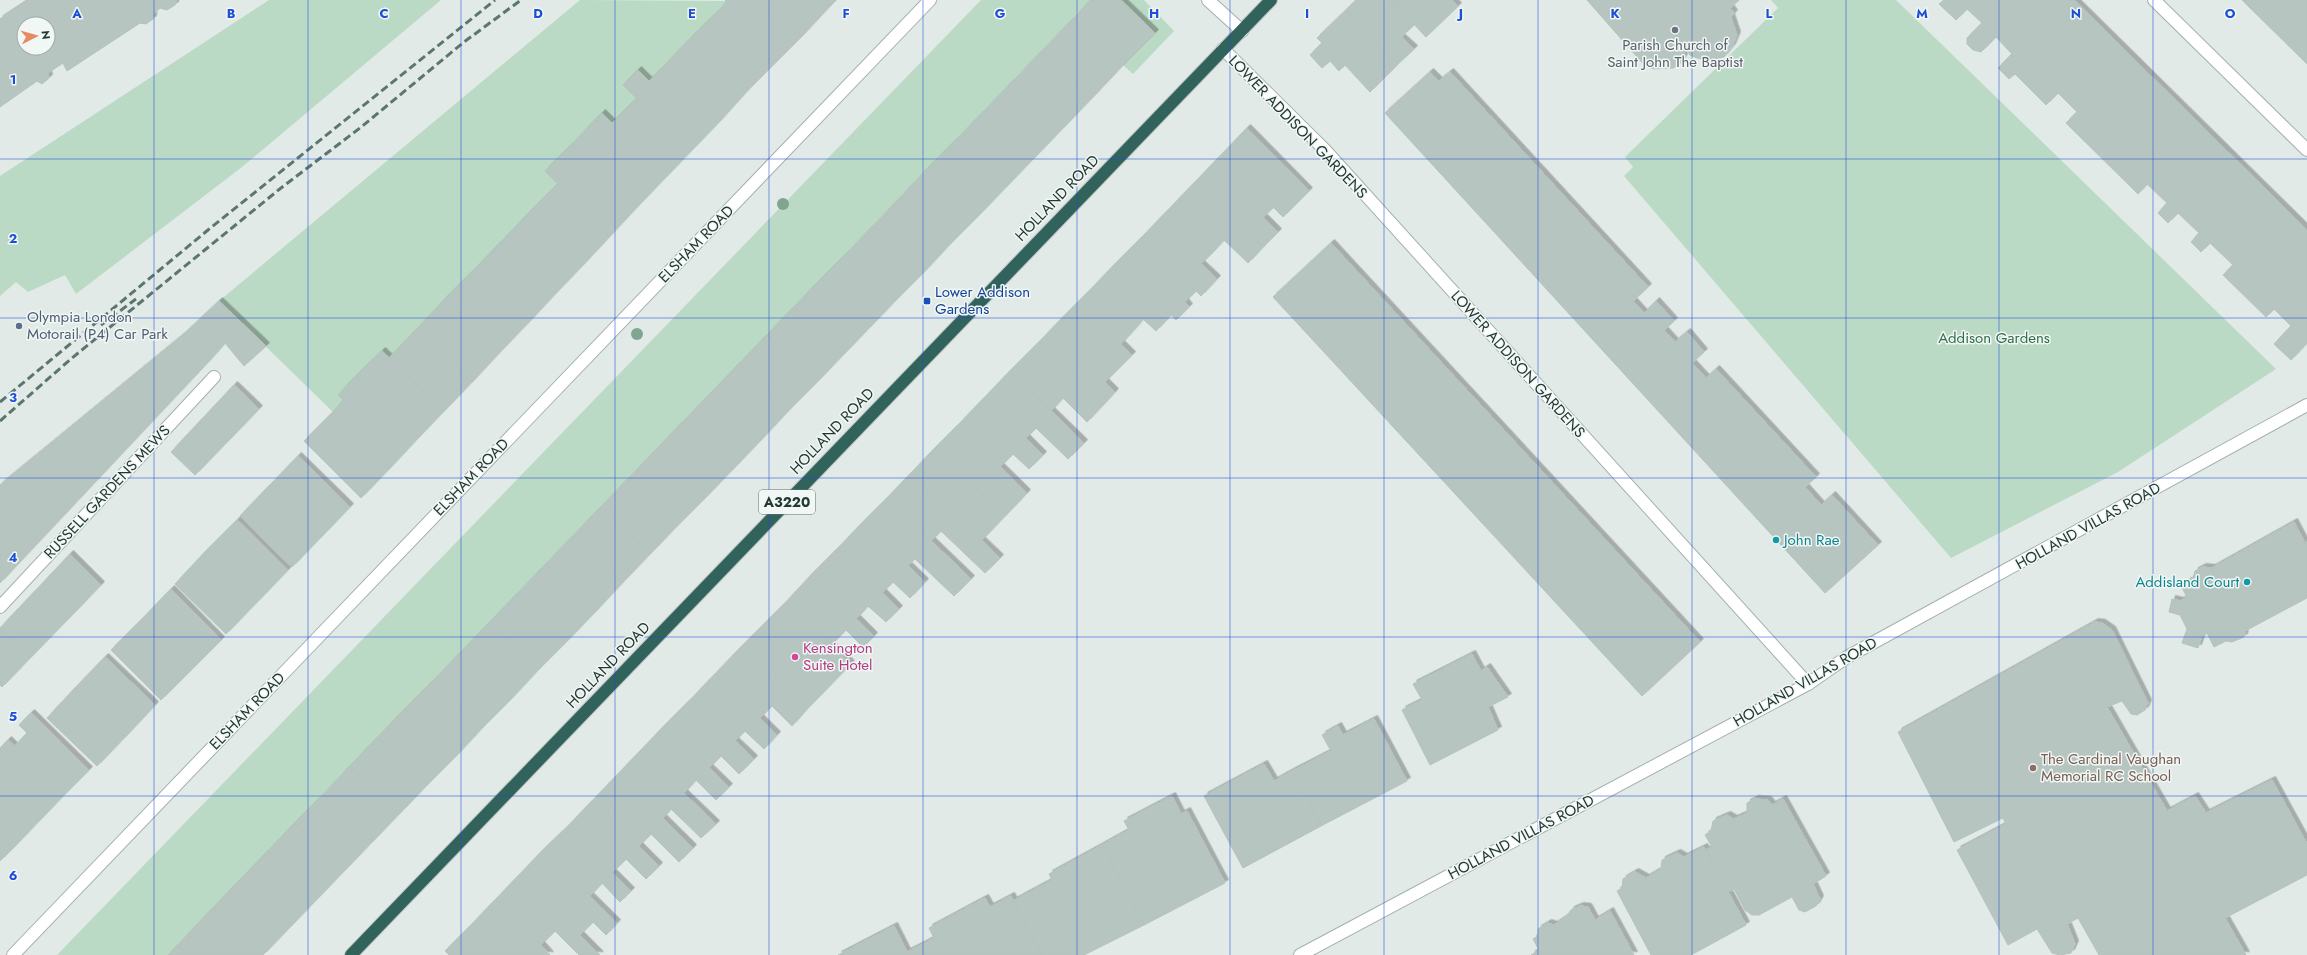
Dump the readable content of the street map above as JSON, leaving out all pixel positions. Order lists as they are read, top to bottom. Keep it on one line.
{"streets":{"highway":["HOLLAND ROAD","A3220"],"street":["LOWER ADDISON GARDENS","ELSHAM ROAD","RUSSELL GARDENS MEWS","HOLLAND VILLAS ROAD"]},"crossings":[["LOWER ADDISON GARDENS","HOLLAND ROAD"],["LOWER ADDISON GARDENS","HOLLAND VILLAS ROAD"]],"parks":["Addison Gardens"],"places":{"other":["Parish Church of Saint John The Baptist","Olympia London Motorail (P4) Car Park","John Rae","Addisland Court","Kensington Suite Hotel","The Cardinal Vaughan Memorial RC School"],"transit":["Lower Addison Gardens"]},"north":"right","grid":{"columns":["A","B","C","D","E","F","G","H","I","J","K","L","M","N","O"],"rows":["1","2","3","4","5","6"]}}
